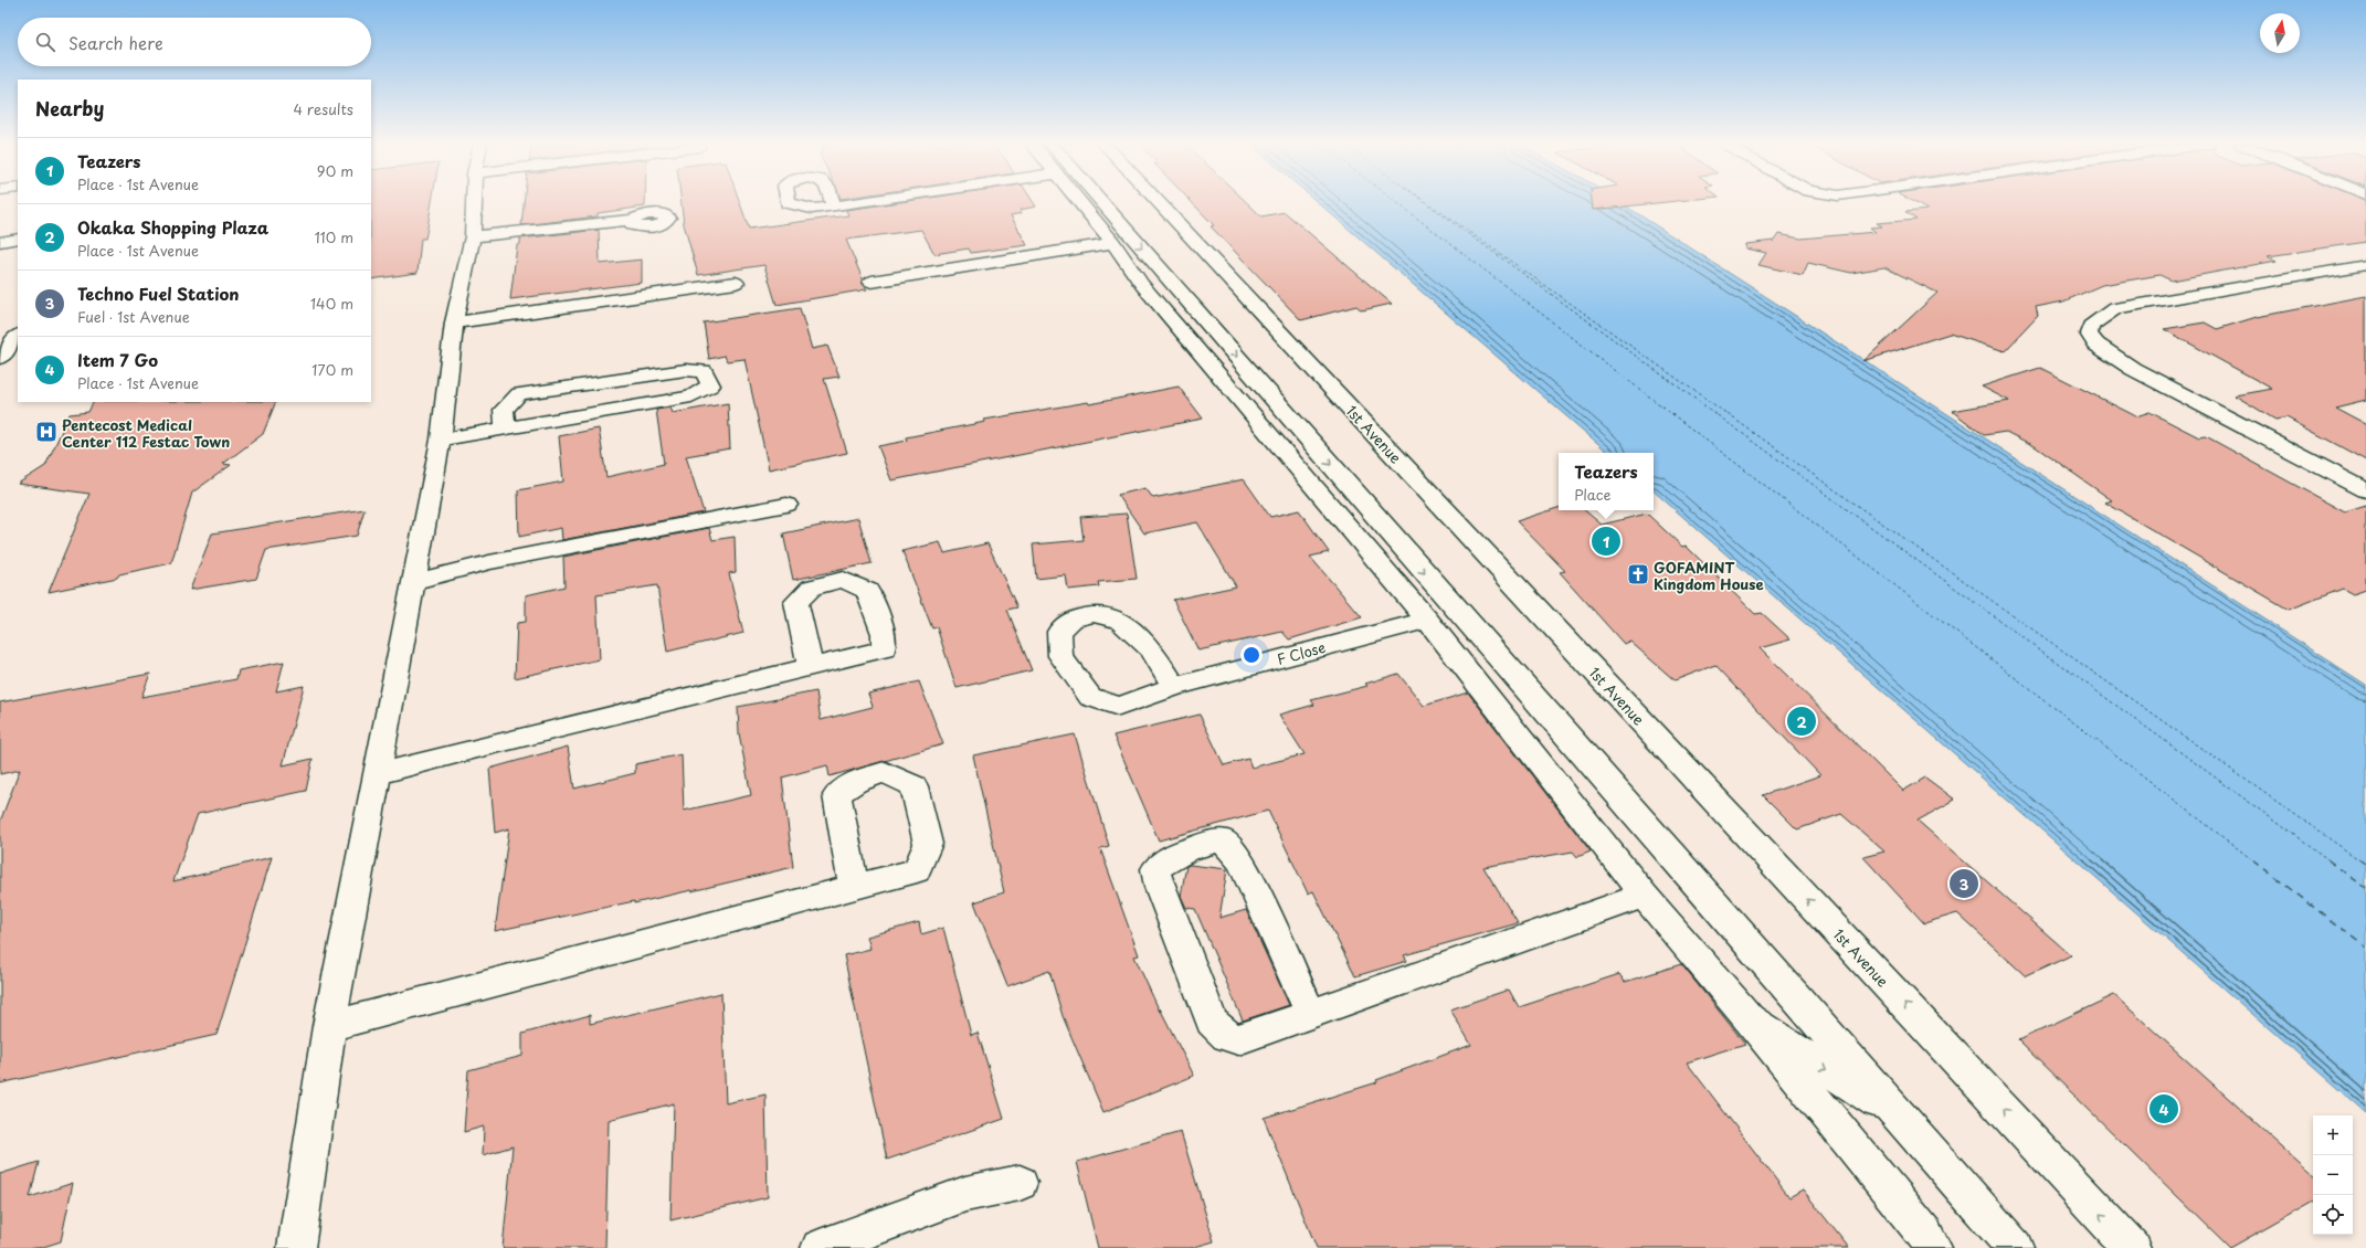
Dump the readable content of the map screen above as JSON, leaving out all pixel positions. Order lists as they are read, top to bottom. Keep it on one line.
{"streets":{"street":["1st Avenue","F Close"]},"places":{"hospital":["Pentecost Medical Center 112 Festac Town"],"church":["GOFAMINT Kingdom House"]},"north":"top","page":{"search":"Search here","heading":["Nearby","4 results"],"list":[{"mark":"1","name":"Teazers","note":"Place · 1st Avenue","value":"90 m"},{"mark":"2","name":"Okaka Shopping Plaza","note":"Place · 1st Avenue","value":"110 m"},{"mark":"3","name":"Techno Fuel Station","note":"Fuel · 1st Avenue","value":"140 m"},{"mark":"4","name":"Item 7 Go","note":"Place · 1st Avenue","value":"170 m"}],"popup":["Teazers","Place"],"pins":["1","2","3","4"],"map_buttons":["+","−"]}}
